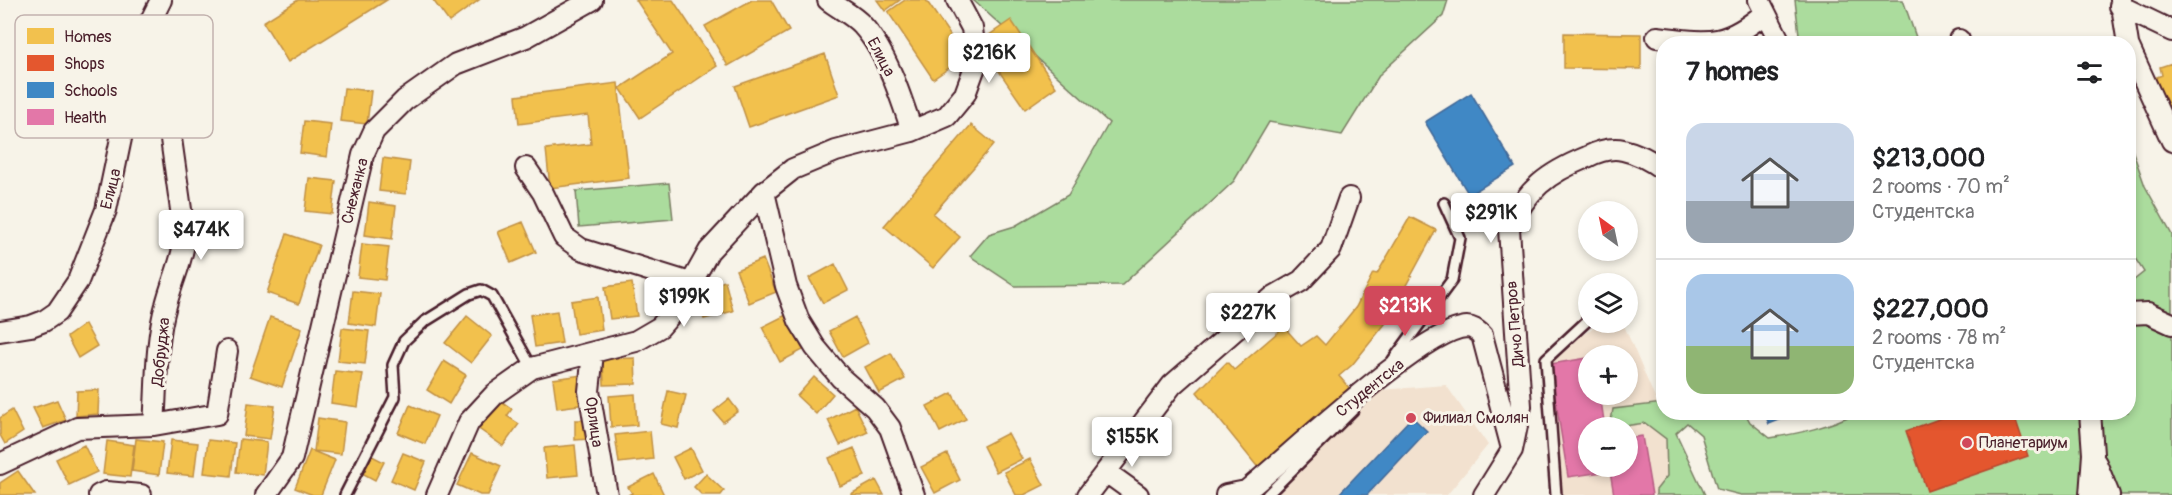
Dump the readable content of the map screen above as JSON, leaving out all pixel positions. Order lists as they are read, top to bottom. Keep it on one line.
{"streets":{"street":["Елица","Снежанка","Дичо Петров","Добруджа","Студентска","Орлица"]},"crossings":[["Дичо Петров","Студентска"]],"places":["Филиал Смолян","Планетариум"],"legend":["Homes","Shops","Schools","Health"],"north":"top left","page":{"price":["$216K","$291K","$474K","$199K","$213K","$227K","$155K"],"heading":"7 homes","list":[{"name":"$213,000","note":"2 rooms · 70 m² · Студентска"},{"name":"$227,000","note":"2 rooms · 78 m² · Студентска"}],"map_buttons":["+","−"]}}
